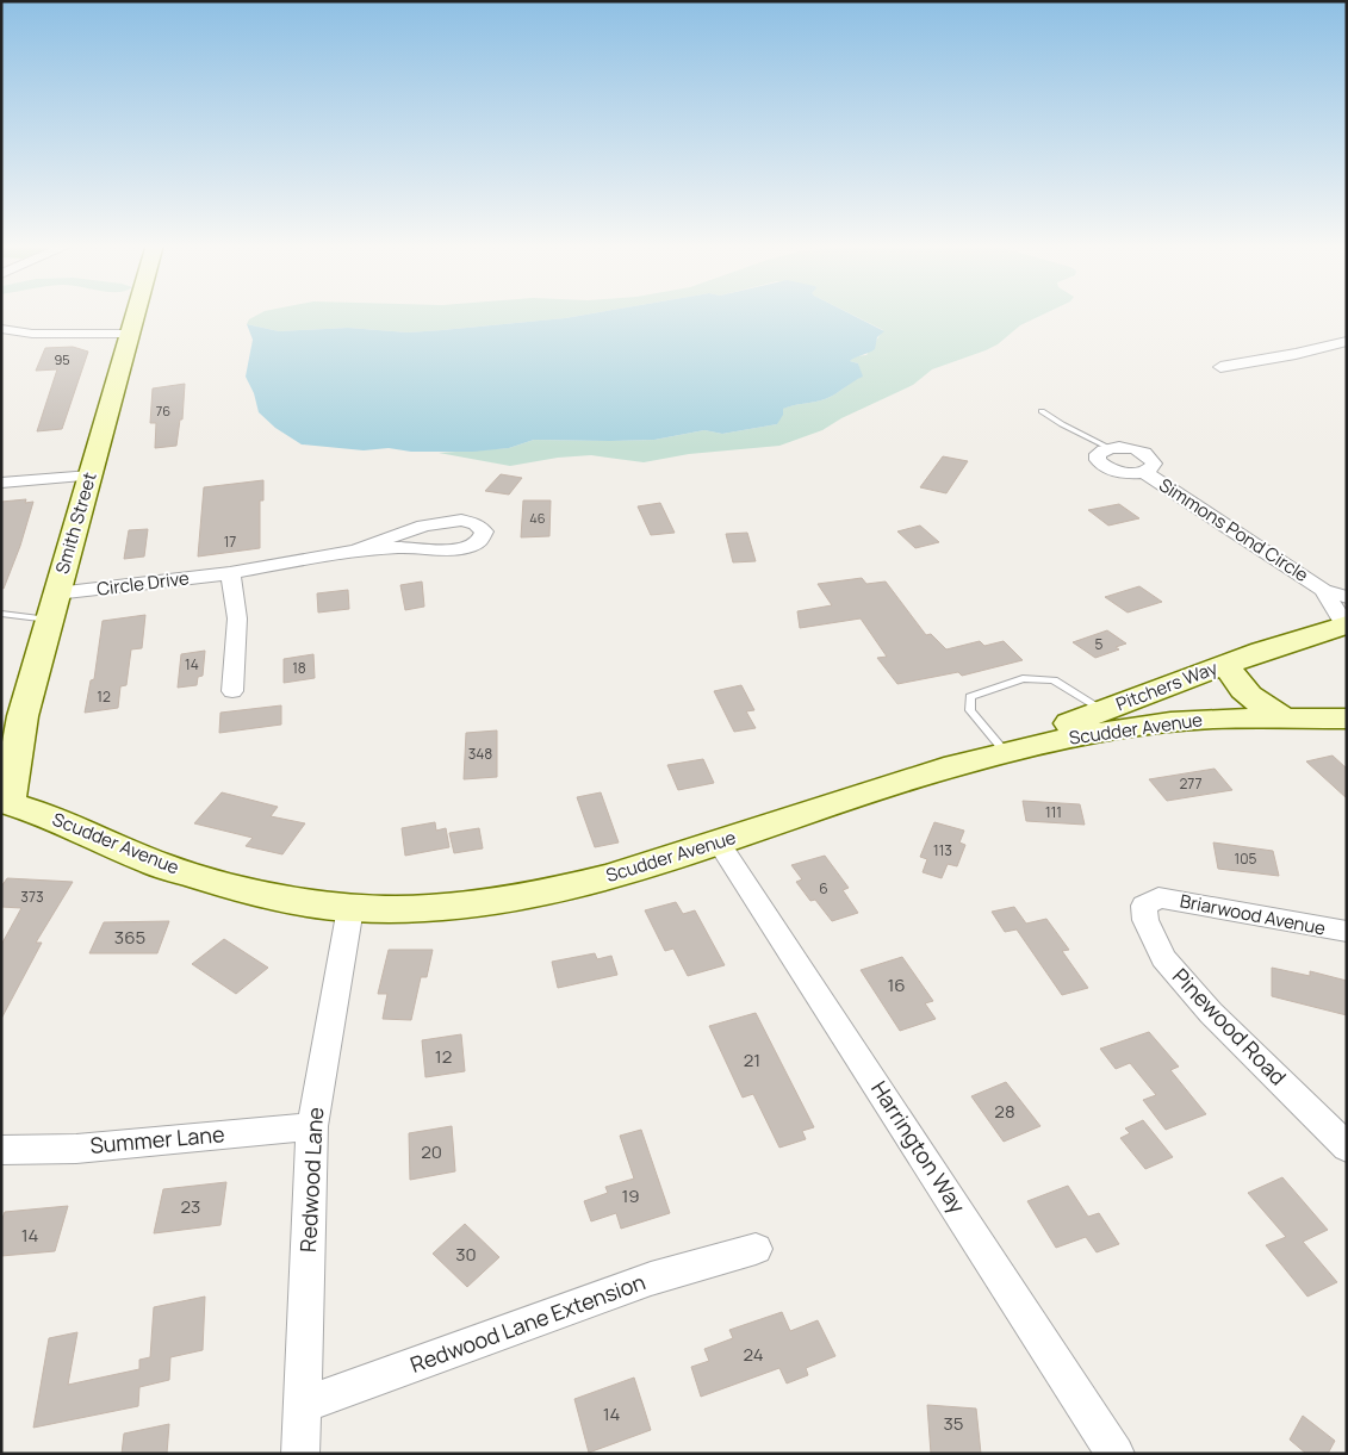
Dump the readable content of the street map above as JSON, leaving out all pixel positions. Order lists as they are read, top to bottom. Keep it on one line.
{"streets":{"main road":["Smith Street","Pitchers Way","Scudder Avenue"],"street":["Simmons Pond Circle","Circle Drive","Briarwood Avenue","Pinewood Road","Summer Lane","Harrington Way","Redwood Lane","Redwood Lane Extension"]},"crossings":[["Smith Street","Circle Drive"],["Smith Street","Scudder Avenue"],["Simmons Pond Circle","Pitchers Way"],["Pitchers Way","Scudder Avenue"],["Scudder Avenue","Harrington Way"],["Scudder Avenue","Redwood Lane"],["Briarwood Avenue","Pinewood Road"],["Summer Lane","Redwood Lane"],["Redwood Lane","Redwood Lane Extension"]],"house_numbers":["95","76","46","17","5","14","18","12","348","277","111","113","105","6","373","365","16","12","21","28","20","19","23","14","30","24","14","35"]}
